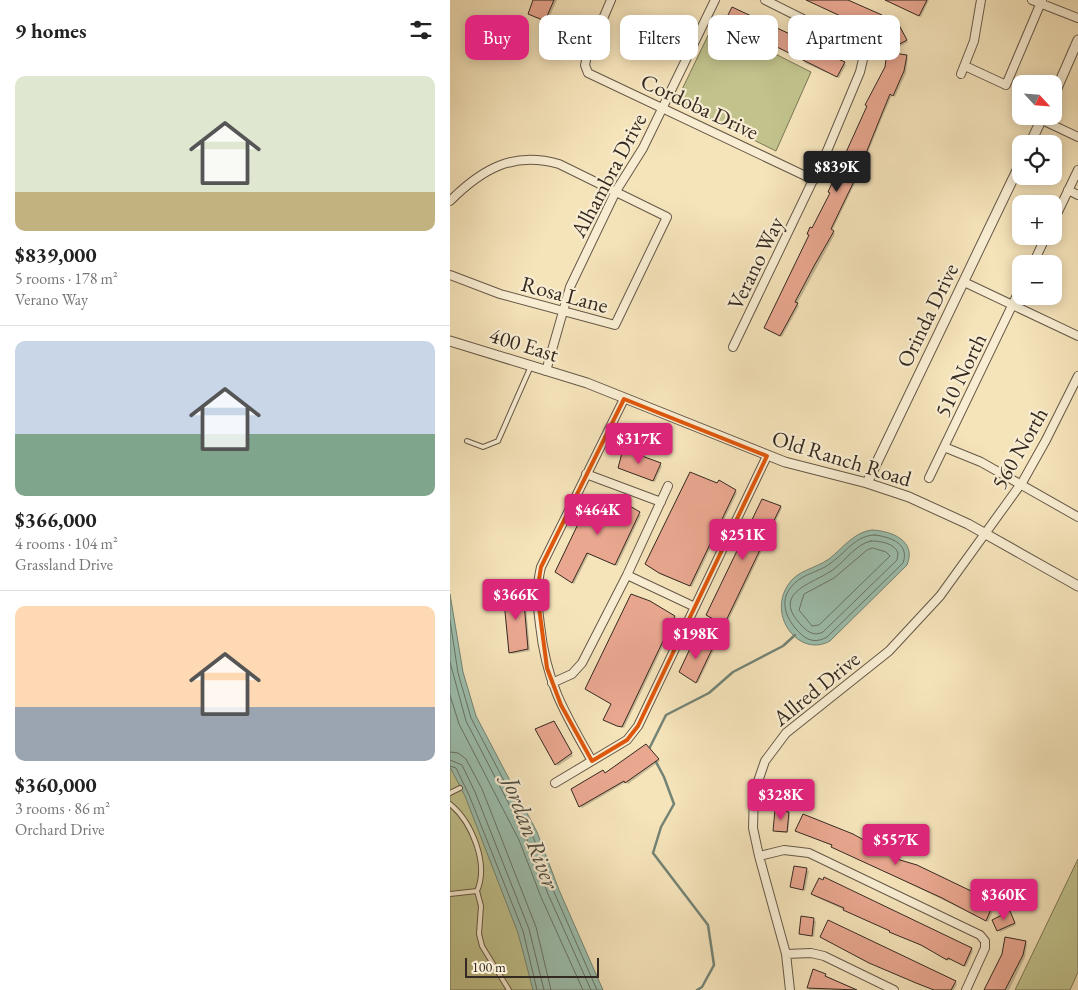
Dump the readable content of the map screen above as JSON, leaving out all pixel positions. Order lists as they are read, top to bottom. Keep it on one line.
{"streets":{"street":["Cordoba Drive","Alhambra Drive","Verano Way","Rosa Lane","Orinda Drive","400 East","510 North","560 North","Old Ranch Road","Allred Drive"]},"crossings":[["Cordoba Drive","Alhambra Drive"],["Cordoba Drive","Verano Way"],["Alhambra Drive","Rosa Lane"],["Alhambra Drive","400 East"],["Orinda Drive","Old Ranch Road"],["400 East","Old Ranch Road"],["560 North","Old Ranch Road"],["560 North","Allred Drive"],["Old Ranch Road","Allred Drive"]],"water":["Jordan River"],"scale_bar":"100 m","north":"bottom right","page":{"heading":"9 homes","chip":["Buy","Rent","Filters","New","Apartment"],"list":[{"name":"$839,000","note":"5 rooms · 178 m² · Verano Way"},{"name":"$366,000","note":"4 rooms · 104 m² · Grassland Drive"},{"name":"$360,000","note":"3 rooms · 86 m² · Orchard Drive"}],"map_buttons":["+","−"],"price":["$839K","$317K","$464K","$251K","$366K","$198K","$328K","$557K","$360K"],"scale":"100 m"}}
